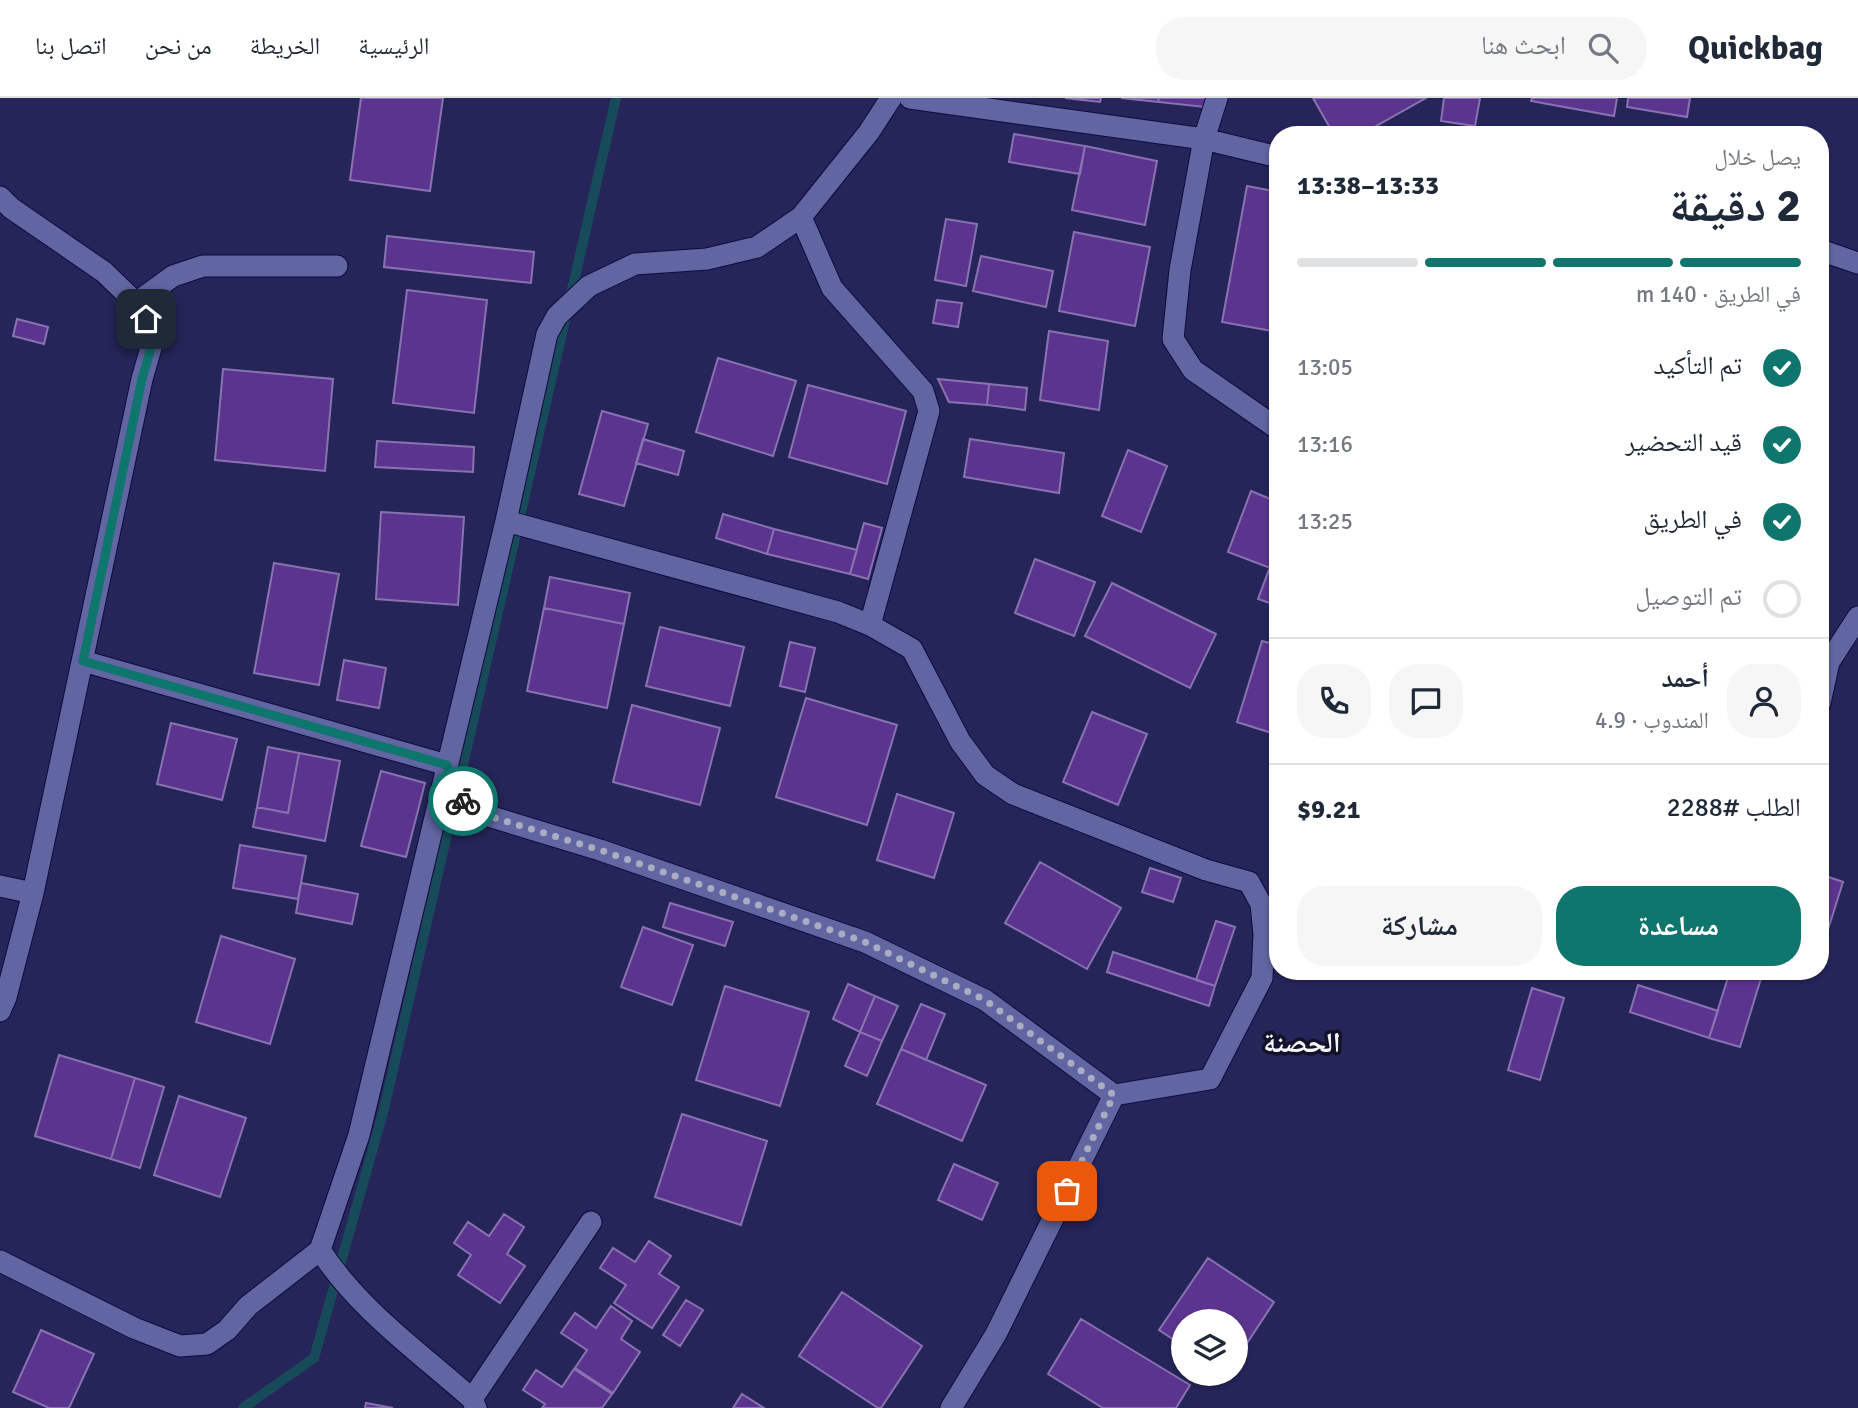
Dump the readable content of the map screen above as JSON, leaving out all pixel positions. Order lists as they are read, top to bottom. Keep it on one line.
{"districts":["الحصنة"],"page":{"header":"Quickbag","search":"ابحث هنا","nav":["الرئيسية","الخريطة","من نحن","اتصل بنا"],"heading":["2 دقيقة","يصل خلال","13:33–13:38"],"panel":["أحمد","المندوب · 4.9","الطلب #2288","$9.21"],"bar":"في الطريق · 140 m","list":[["تم التأكيد","13:05"],["قيد التحضير","13:16"],["في الطريق","13:25"],"تم التوصيل"],"buttons":["مساعدة","مشاركة"]}}
